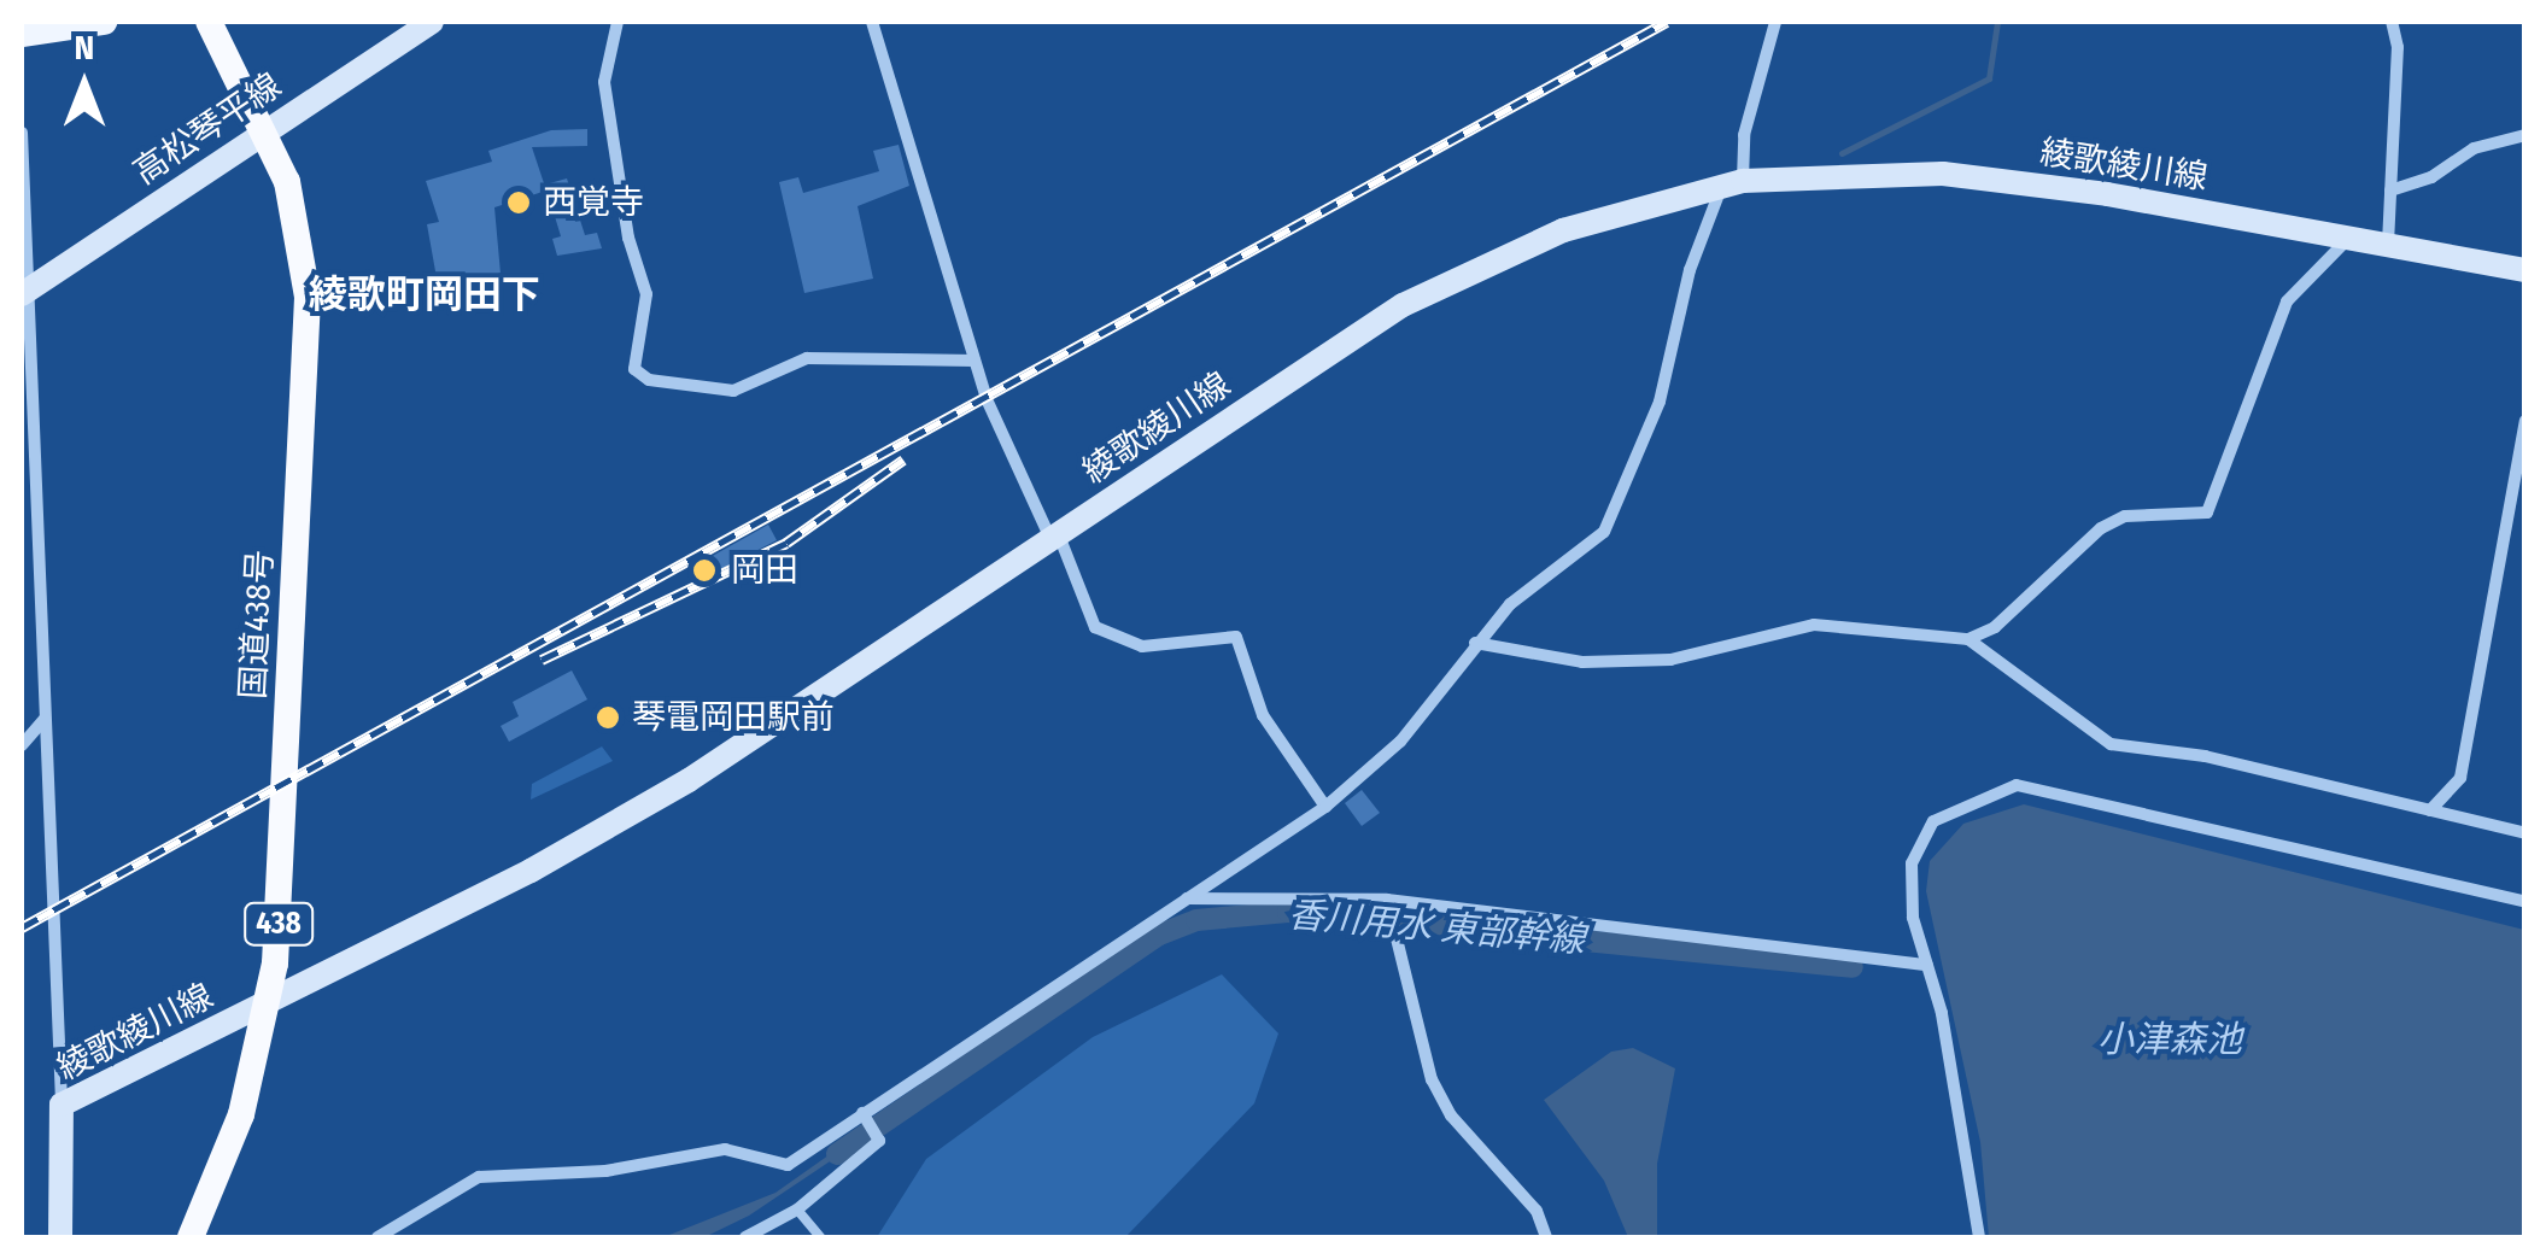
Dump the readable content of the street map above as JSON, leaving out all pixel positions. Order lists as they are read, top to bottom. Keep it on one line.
{"streets":{"highway":["国道438号","438"],"main road":["高松琴平線","綾歌綾川線"]},"crossings":[["高松琴平線","国道438号"]],"districts":["綾歌町岡田下"],"water":["香川用水 東部幹線","小津森池"],"places":["西覚寺","岡田","琴電岡田駅前"],"north":"top"}
